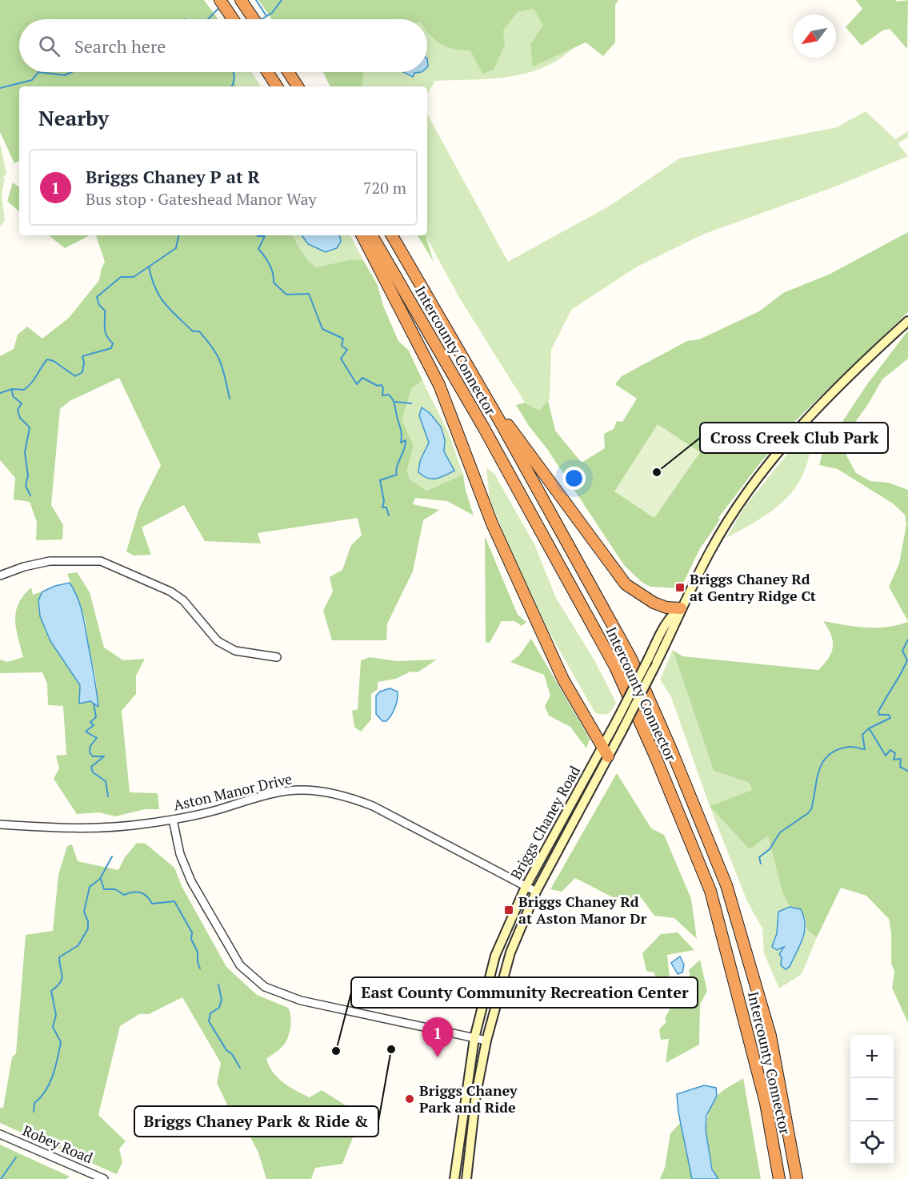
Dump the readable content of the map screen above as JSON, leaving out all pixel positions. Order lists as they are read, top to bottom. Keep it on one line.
{"streets":{"highway":["Intercounty Connector"],"main road":["Briggs Chaney Road"],"street":["Aston Manor Drive","Robey Road"]},"crossings":[["Aston Manor Drive","Briggs Chaney Road"]],"places":{"other":["Cross Creek Club Park","Briggs Chaney Park & Ride &","East County Community Recreation Center","Briggs Chaney Park and Ride"],"transit":["Briggs Chaney Rd at Gentry Ridge Ct","Briggs Chaney Rd at Aston Manor Dr"]},"north":"bottom left","page":{"search":"Search here","heading":"Nearby","list":[{"mark":"1","name":"Briggs Chaney P at R","note":"Bus stop · Gateshead Manor Way","value":"720 m"}],"pins":"1","map_buttons":["+","−"]}}
